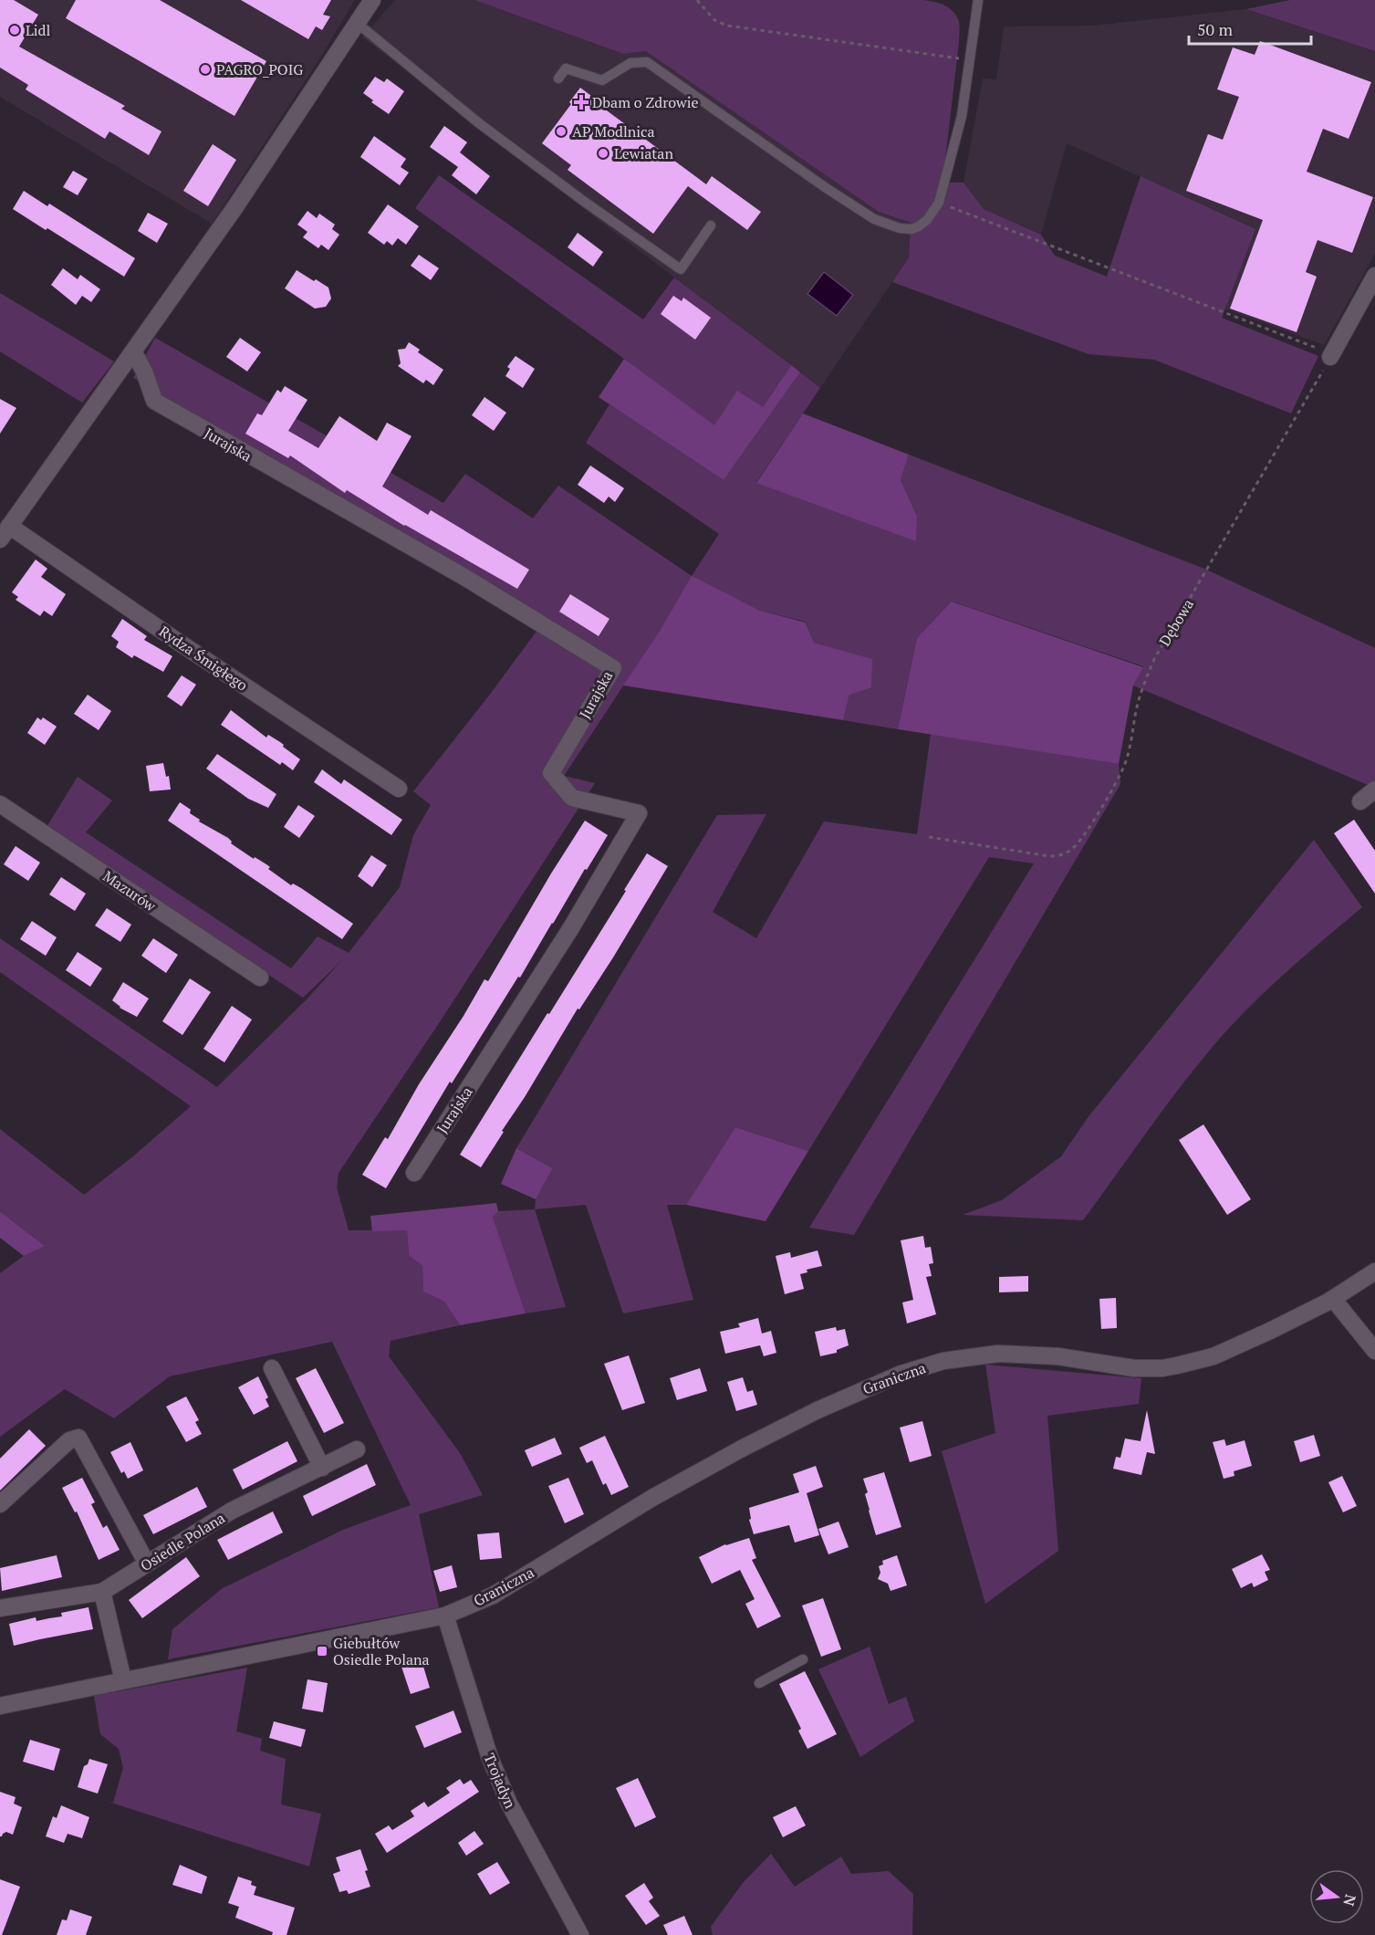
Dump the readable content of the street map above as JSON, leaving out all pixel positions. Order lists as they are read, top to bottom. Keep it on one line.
{"streets":{"street":["Jurajska","Rydza Śmigłego","Mazurów","Graniczna","Osiedle Polana","Trojadyn"],"path":["Dębowa"]},"crossings":[["Graniczna","Trojadyn"]],"places":{"other":["Lidl","PAGRO_POIG","AP Modlnica","Lewiatan"],"health":["Dbam o Zdrowie"],"transit":["Giebułtów Osiedle Polana"]},"scale_bar":"50 m","north":"right"}
